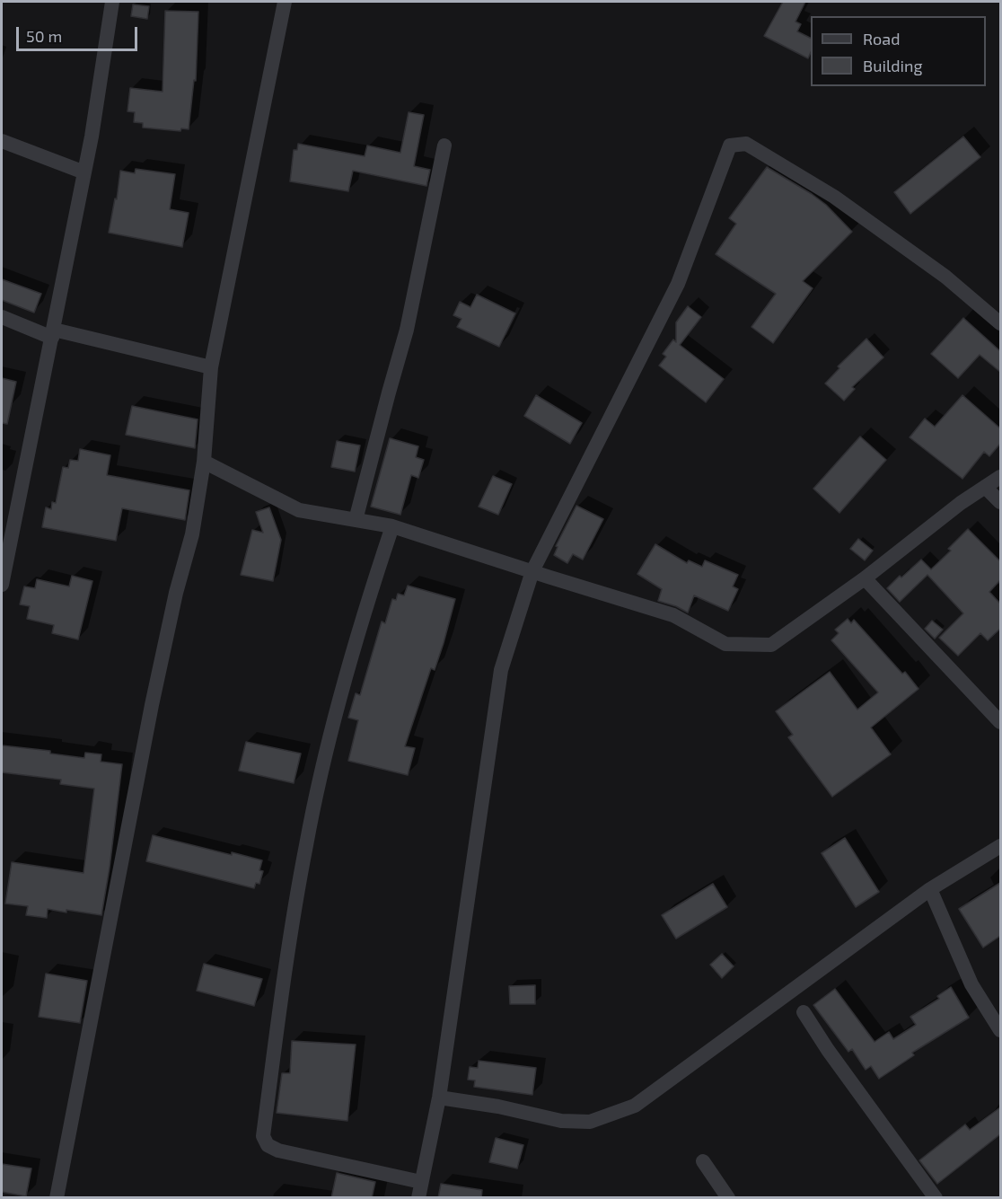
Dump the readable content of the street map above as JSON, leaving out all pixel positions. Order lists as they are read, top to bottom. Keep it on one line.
{"legend":["Road","Building"],"scale_bar":"50 m"}
